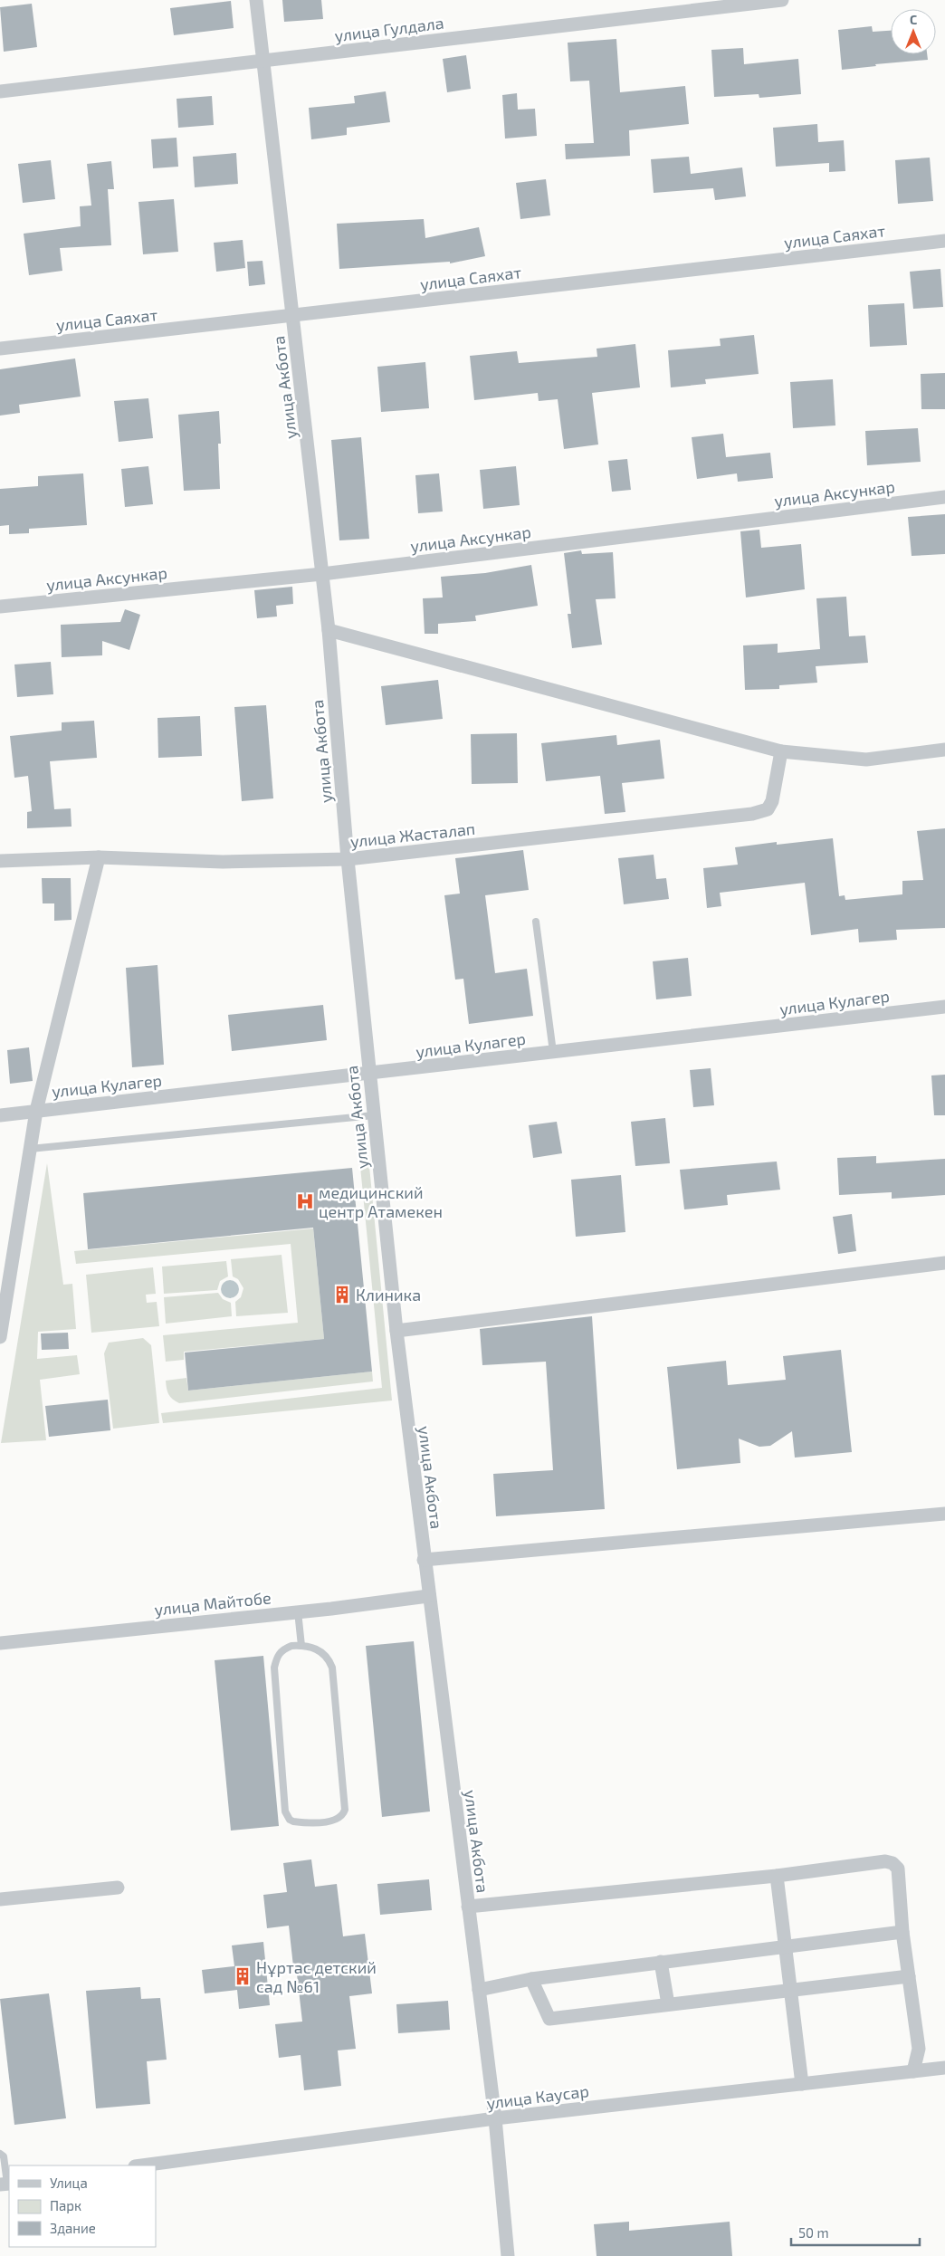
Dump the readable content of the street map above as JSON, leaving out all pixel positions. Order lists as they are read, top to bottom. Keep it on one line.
{"streets":{"street":["улица Гулдала","улица Саяхат","улица Акбота","улица Аксункар","улица Жасталап","улица Кулагер","улица Майтобе","улица Каусар"]},"crossings":[["улица Гулдала","улица Акбота"],["улица Саяхат","улица Акбота"],["улица Акбота","улица Аксункар"],["улица Акбота","улица Жасталап"],["улица Акбота","улица Кулагер"],["улица Акбота","улица Майтобе"],["улица Акбота","улица Каусар"]],"places":{"hospital":["медицинский центр Атамекен"],"building":["Клиника","Нұртас детский сад №61"]},"legend":["Улица","Парк","Здание"],"scale_bar":"50 m","north":"top"}
